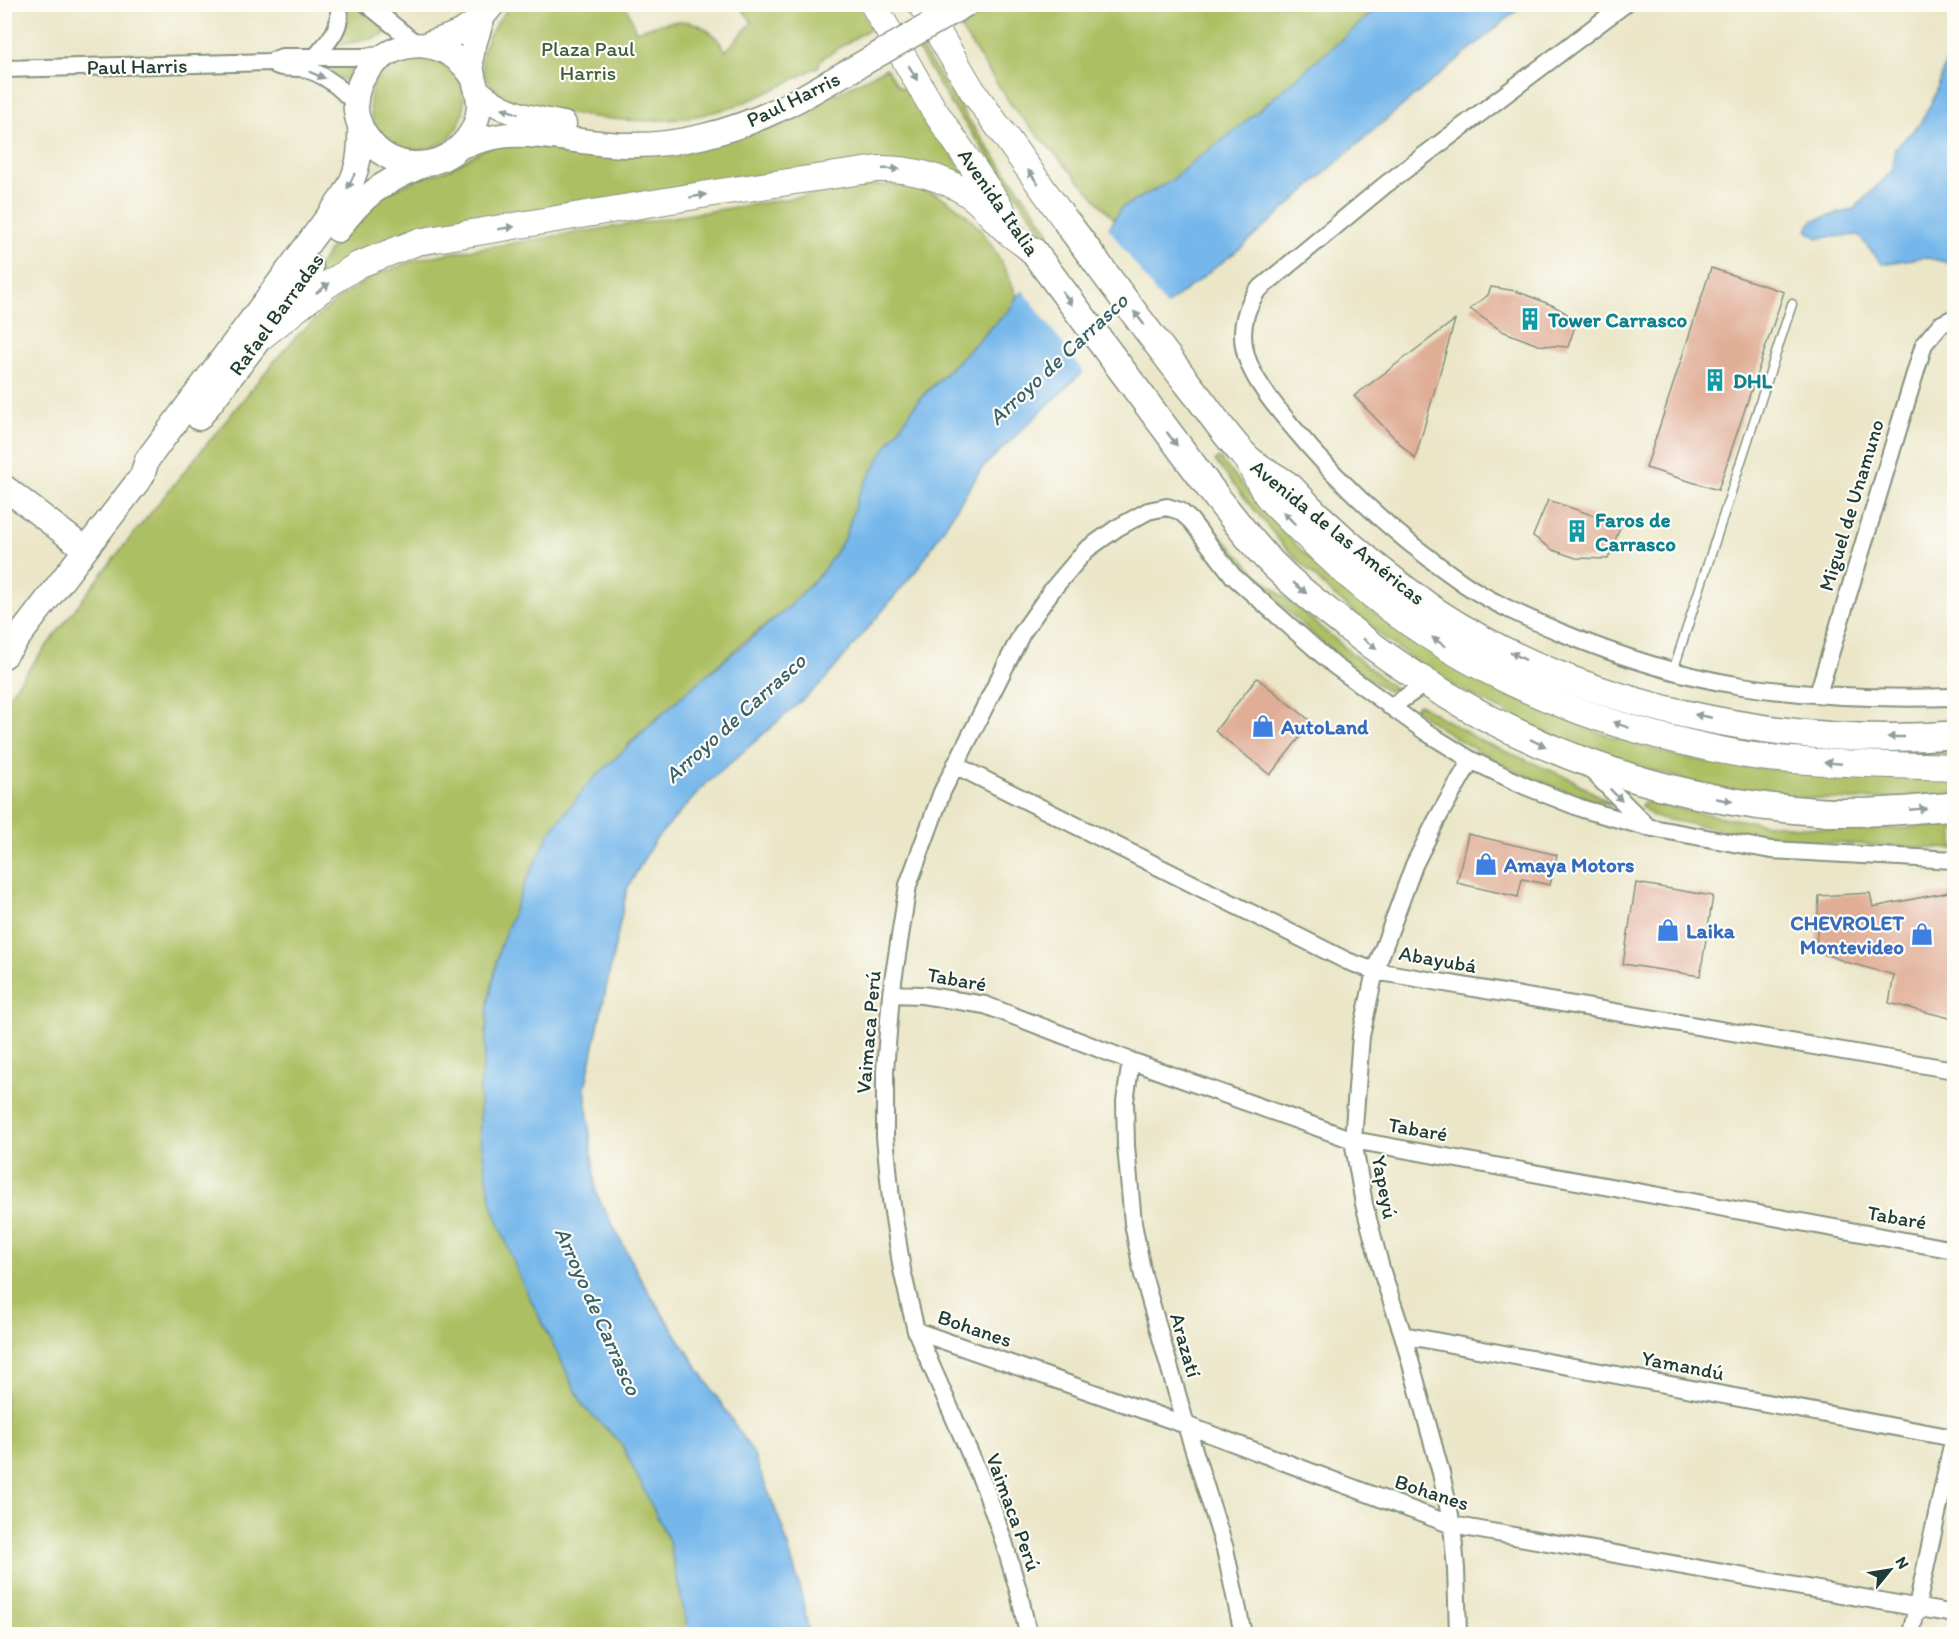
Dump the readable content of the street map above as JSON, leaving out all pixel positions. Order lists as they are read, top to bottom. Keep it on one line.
{"streets":{"highway":["Avenida Italia","Avenida de las Américas"],"main road":["Paul Harris","Rafael Barradas"],"street":["Miguel de Unamuno","Abayubá","Tabaré","Vaimaca Perú","Yapeyú","Bohanes","Arazatí","Yamandú"]},"crossings":[["Paul Harris","Rafael Barradas"],["Avenida Italia","Avenida de las Américas"],["Miguel de Unamuno","Avenida de las Américas"],["Abayubá","Vaimaca Perú"],["Abayubá","Yapeyú"],["Tabaré","Vaimaca Perú"],["Tabaré","Yapeyú"],["Tabaré","Arazatí"],["Vaimaca Perú","Bohanes"],["Yapeyú","Bohanes"],["Yapeyú","Yamandú"],["Bohanes","Arazatí"]],"water":["Arroyo de Carrasco"],"parks":["Plaza Paul Harris"],"places":{"building":["Tower Carrasco","DHL","Faros de Carrasco"],"shop":["AutoLand","Amaya Motors","Laika","CHEVROLET Montevideo"]},"north":"top right"}
